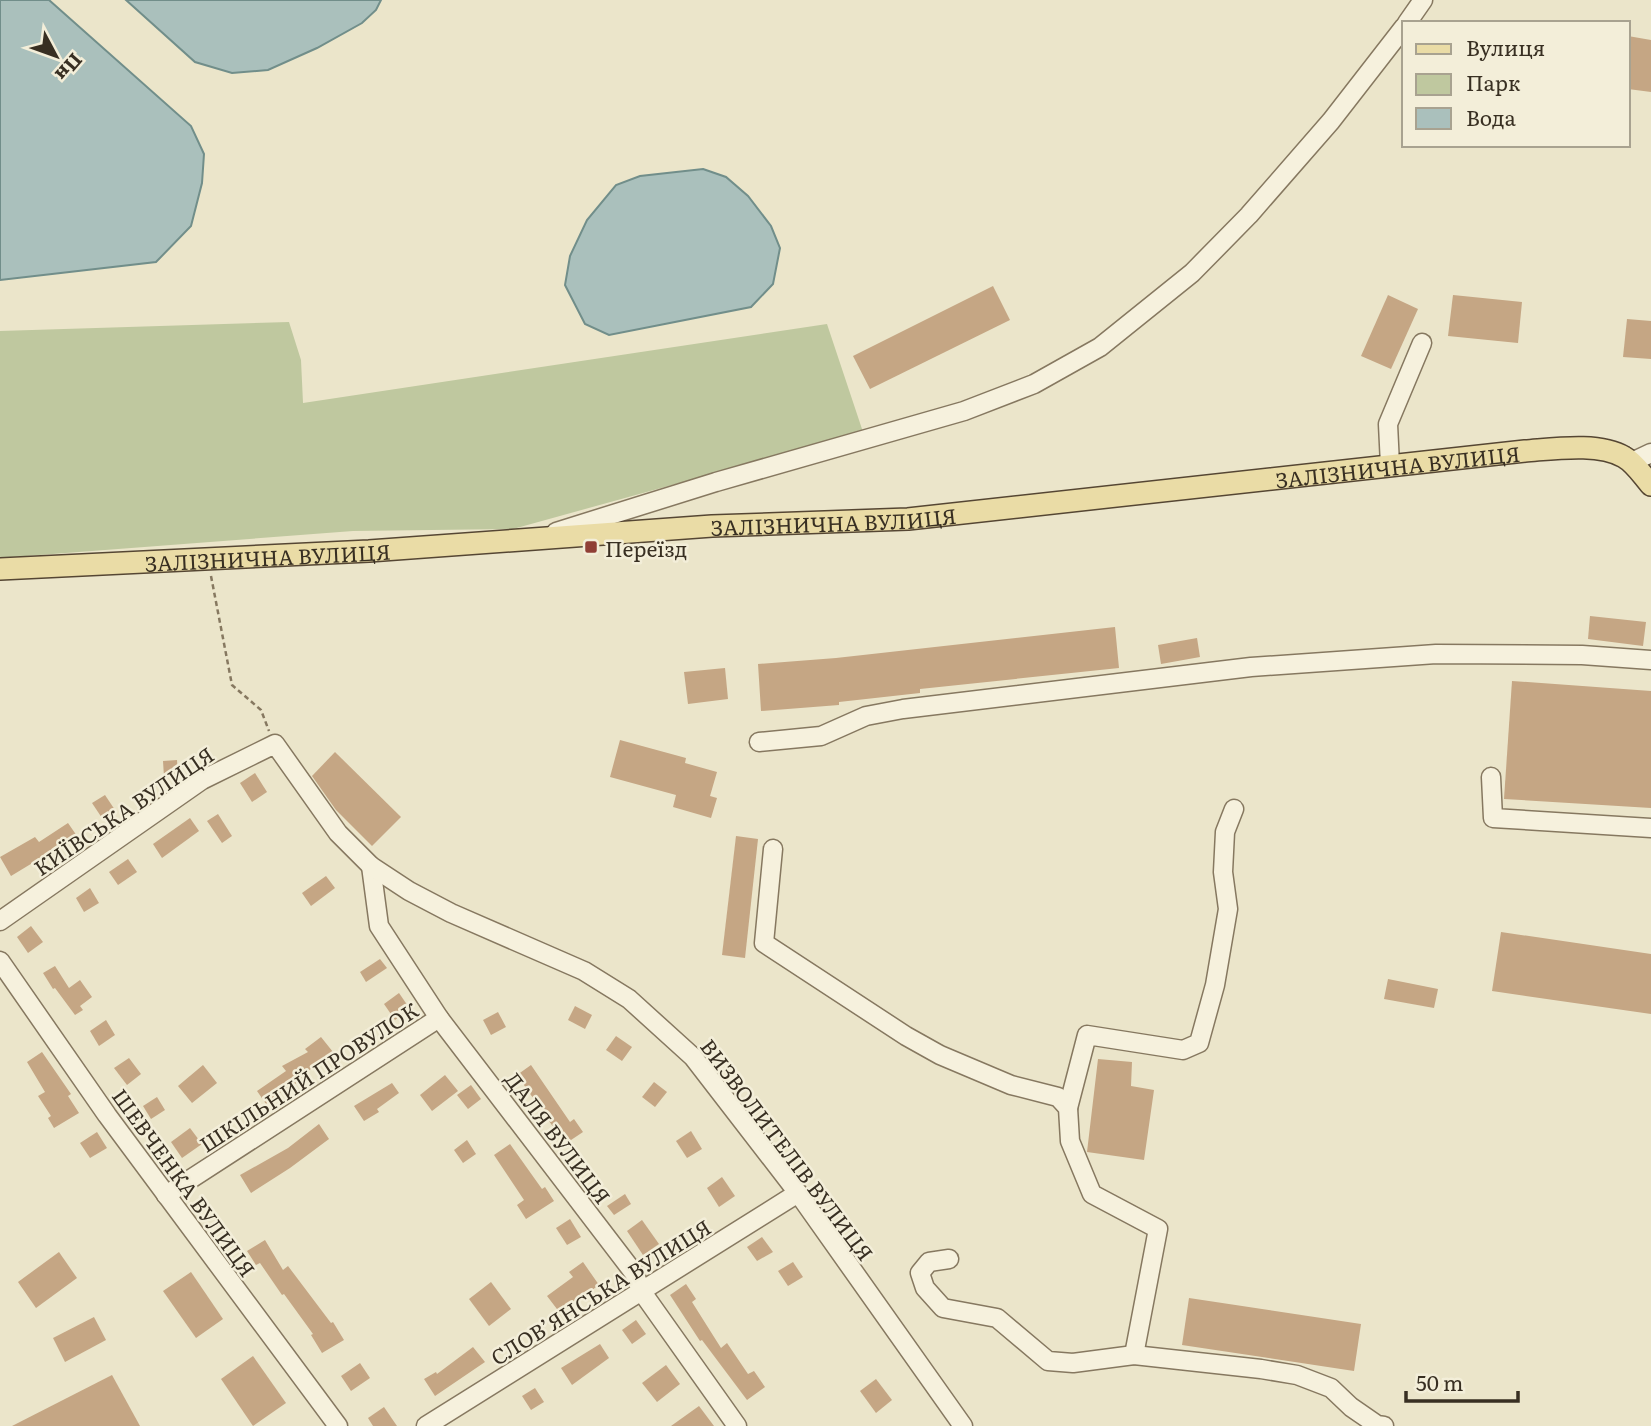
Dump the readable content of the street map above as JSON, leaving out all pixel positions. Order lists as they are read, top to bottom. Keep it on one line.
{"streets":{"main road":["ЗАЛІЗНИЧНА ВУЛИЦЯ"],"street":["КИЇВСЬКА ВУЛИЦЯ","ШКІЛЬНИЙ ПРОВУЛОК","ДАЛЯ ВУЛИЦЯ","ВИЗВОЛИТЕЛІВ ВУЛИЦЯ","ШЕВЧЕНКА ВУЛИЦЯ","СЛОВ’ЯНСЬКА ВУЛИЦЯ"]},"crossings":[["КИЇВСЬКА ВУЛИЦЯ","ВИЗВОЛИТЕЛІВ ВУЛИЦЯ"],["ШКІЛЬНИЙ ПРОВУЛОК","ДАЛЯ ВУЛИЦЯ"],["ШКІЛЬНИЙ ПРОВУЛОК","ШЕВЧЕНКА ВУЛИЦЯ"],["ДАЛЯ ВУЛИЦЯ","ВИЗВОЛИТЕЛІВ ВУЛИЦЯ"],["ДАЛЯ ВУЛИЦЯ","СЛОВ’ЯНСЬКА ВУЛИЦЯ"],["ВИЗВОЛИТЕЛІВ ВУЛИЦЯ","СЛОВ’ЯНСЬКА ВУЛИЦЯ"]],"places":{"transit":["Переїзд"]},"legend":["Вулиця","Парк","Вода"],"scale_bar":"50 m","north":"bottom right"}
